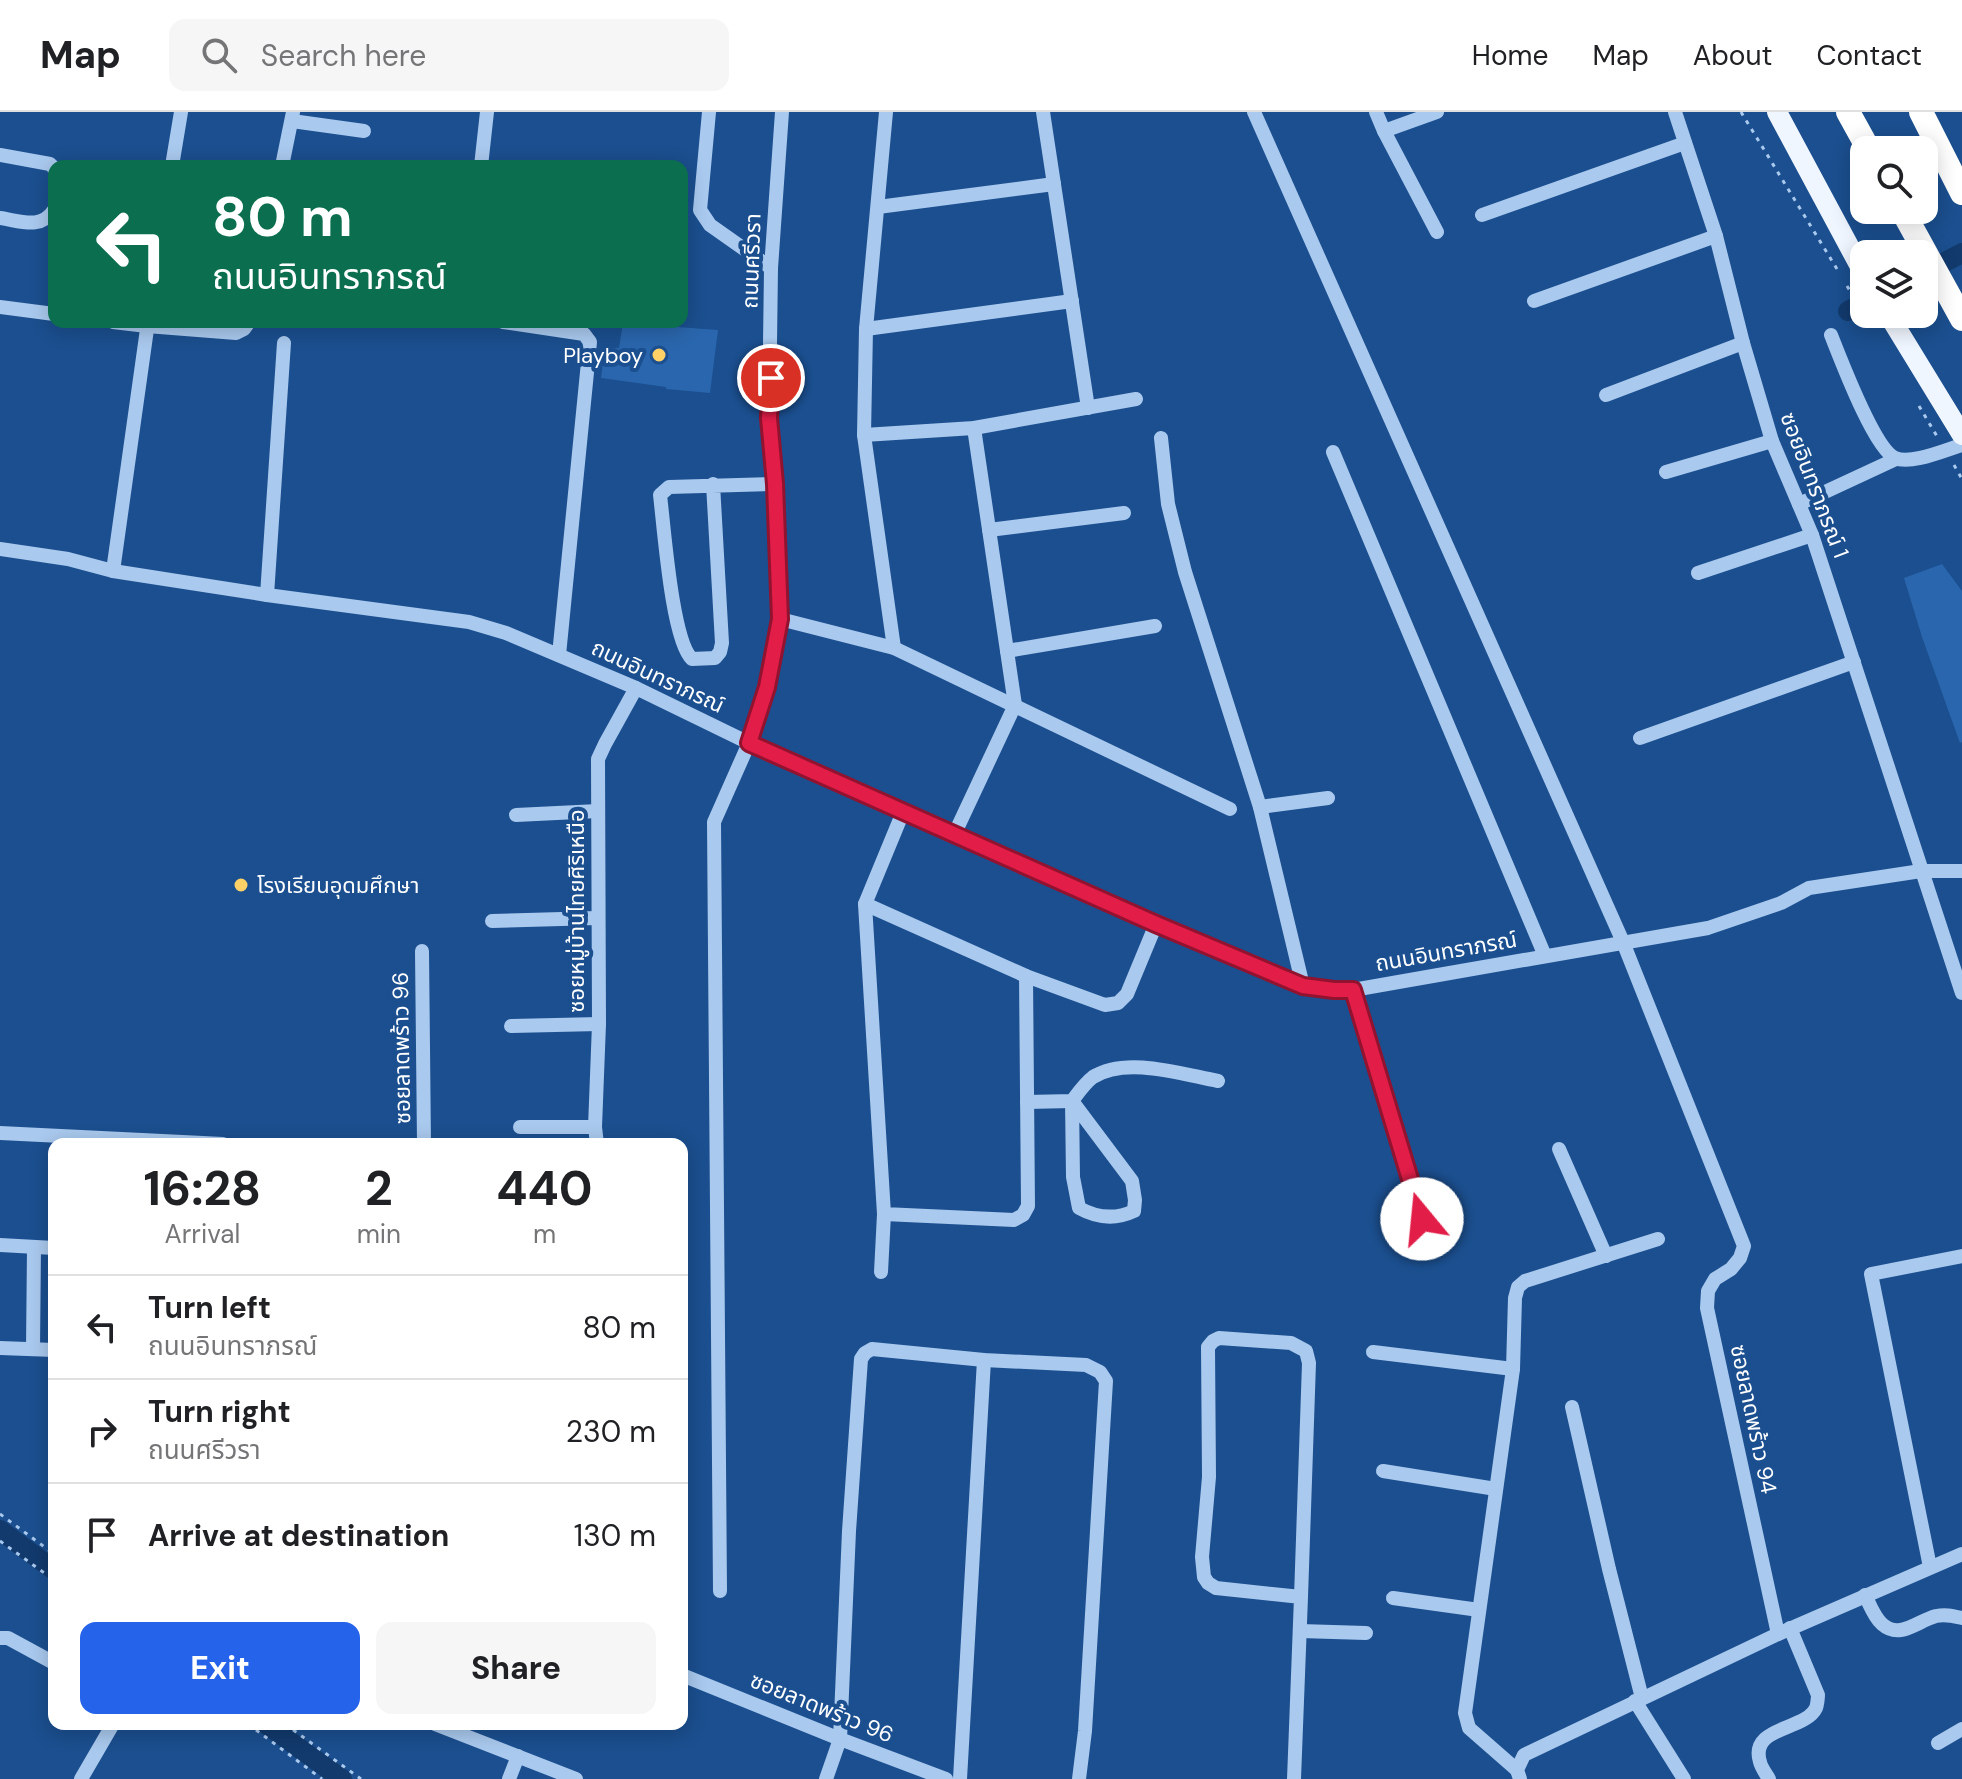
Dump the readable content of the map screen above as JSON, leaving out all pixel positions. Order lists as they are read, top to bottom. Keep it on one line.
{"streets":{"street":["ถนนศรีวรา","ซอยอินทราภรณ์ 1","ถนนอินทราภรณ์","ซอยหมู่บ้านไทยศิริเหนือ","ซอยลาดพร้าว 96","ซอยลาดพร้าว 94"]},"crossings":[["ถนนศรีวรา","ถนนอินทราภรณ์"],["ซอยอินทราภรณ์ 1","ถนนอินทราภรณ์"],["ถนนอินทราภรณ์","ซอยหมู่บ้านไทยศิริเหนือ"],["ถนนอินทราภรณ์","ซอยลาดพร้าว 94"]],"places":["Playboy","โรงเรียนอุดมศึกษา"],"page":{"header":"Map","search":"Search here","nav":["Home","Map","About","Contact"],"turn":["80 m","ถนนอินทราภรณ์"],"eta":["16:28","Arrival","2","min","440","m"],"list":[{"name":"Turn left","note":"ถนนอินทราภรณ์","value":"80 m"},{"name":"Turn right","note":"ถนนศรีวรา","value":"230 m"},{"name":"Arrive at destination","value":"130 m"}],"buttons":["Exit","Share"]}}
